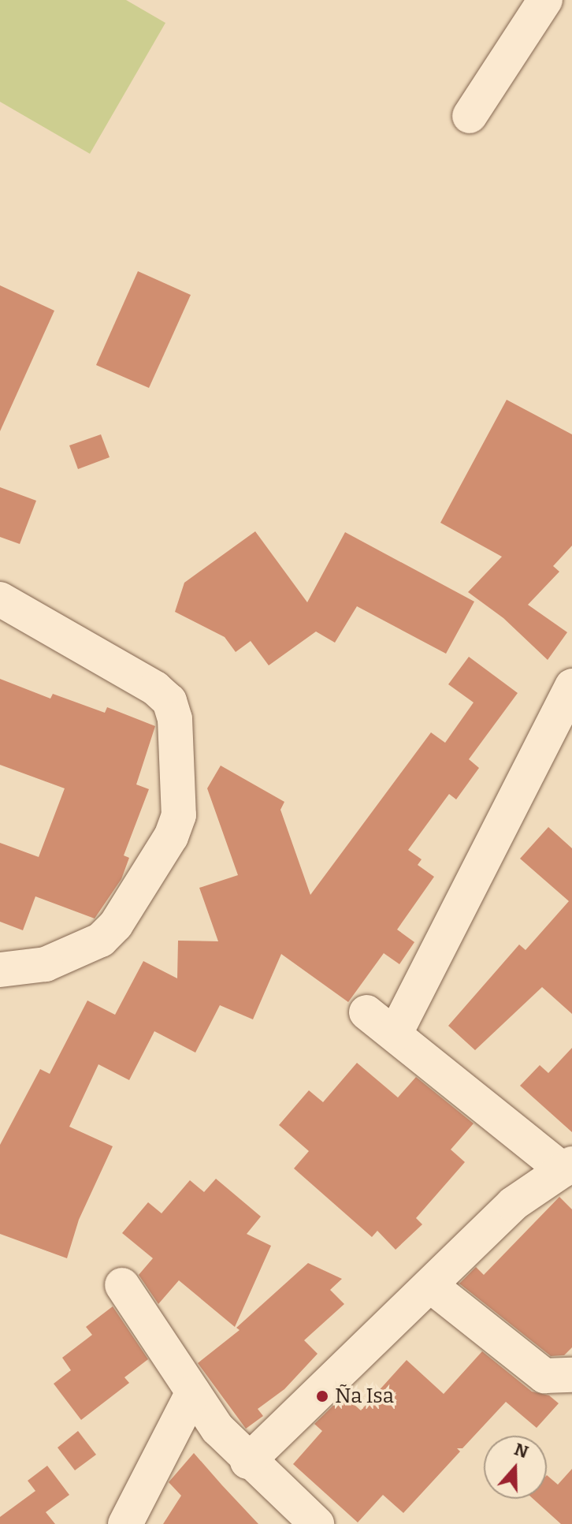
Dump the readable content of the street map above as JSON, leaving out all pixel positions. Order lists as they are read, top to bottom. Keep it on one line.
{"places":["Ña Isa"],"north":"top"}
